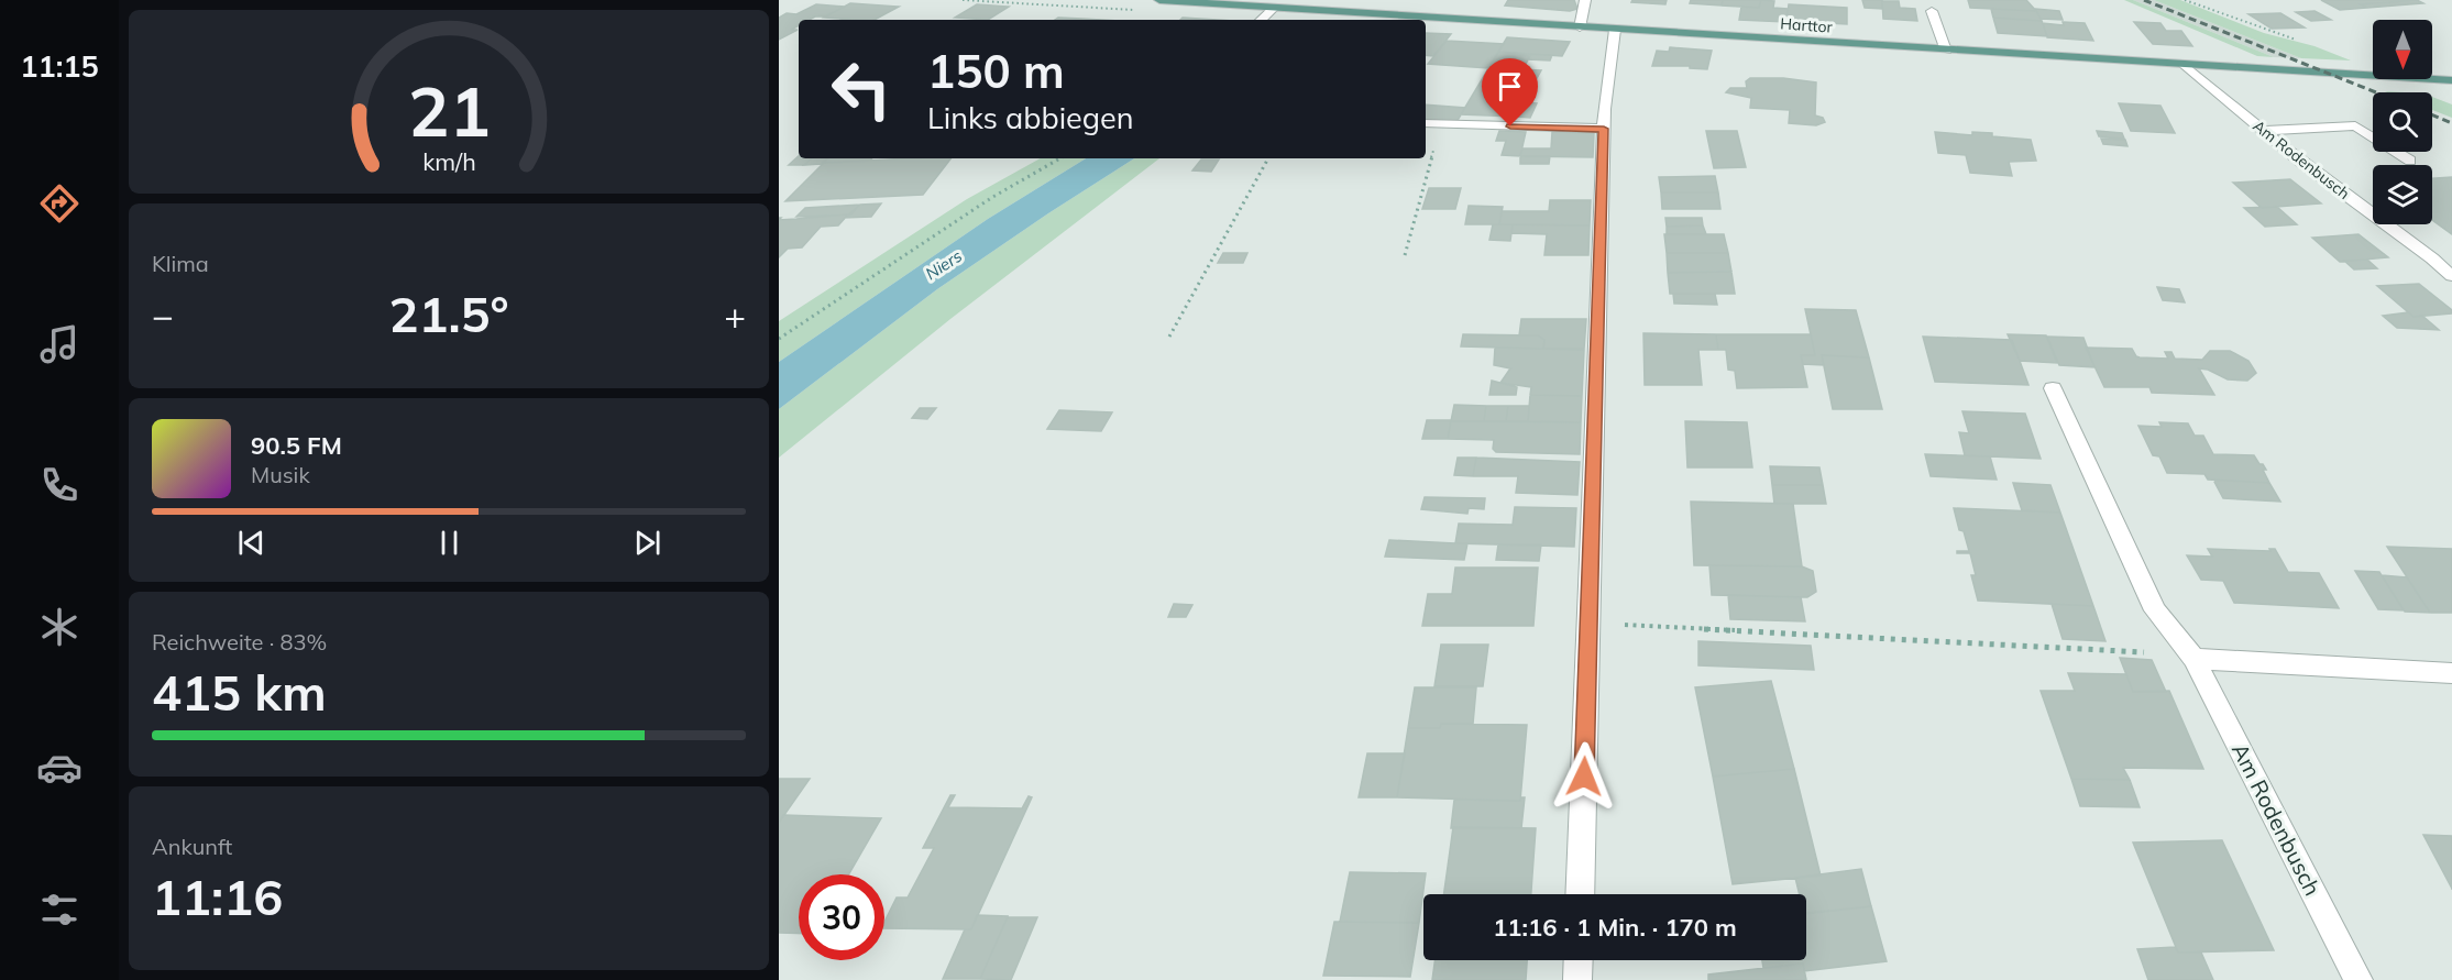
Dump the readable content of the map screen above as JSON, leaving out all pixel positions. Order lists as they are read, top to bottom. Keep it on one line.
{"streets":{"main road":["Harttor"],"street":["Am Rodenbusch"]},"crossings":[["Harttor","Am Rodenbusch"]],"water":["Niers"],"north":"bottom","page":{"tabs":"11:15","turn":["150 m","Links abbiegen"],"tile":["Klima",["Reichweite · 83%","415 km"],["Ankunft","11:16"]],"heat":["−","21.5°","+"],"song":["90.5 FM","Musik"],"limit":"30","trip":"11:16 · 1 Min. · 170 m","gauge":["21","km/h"]}}
